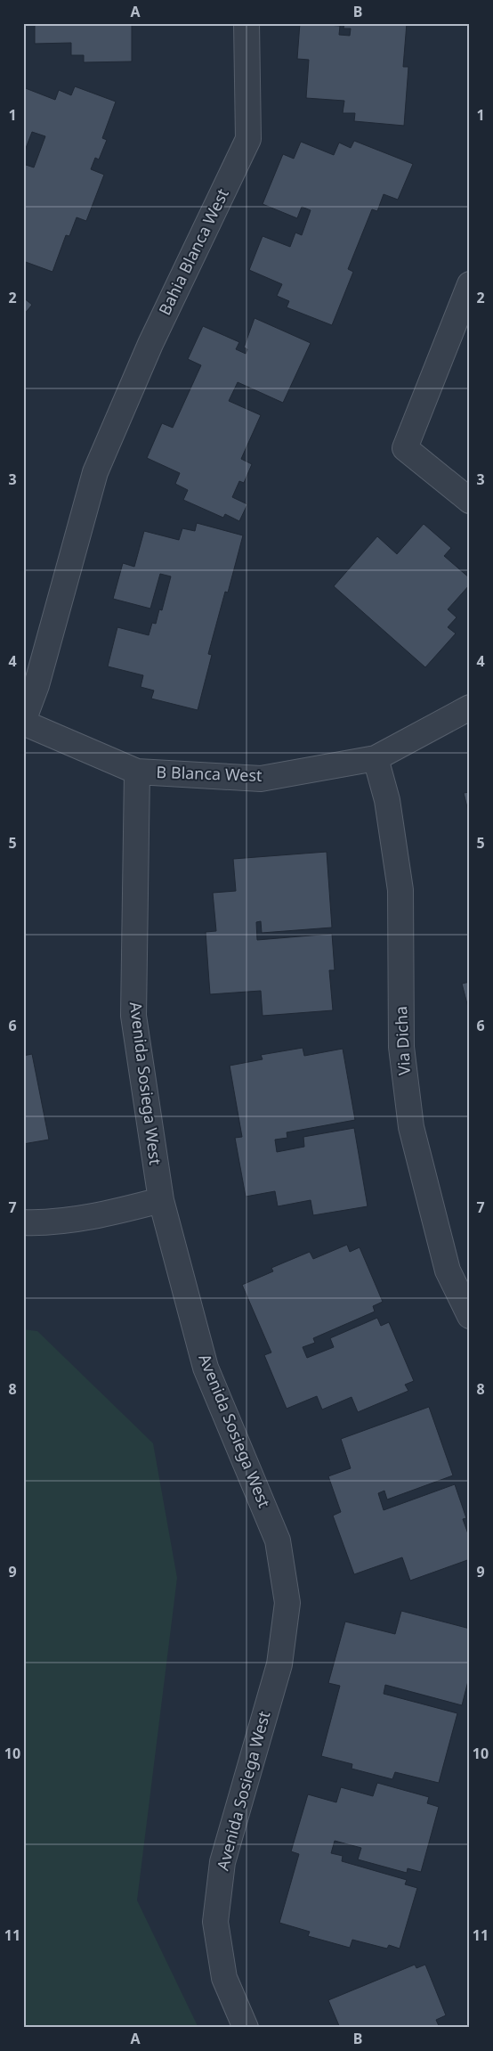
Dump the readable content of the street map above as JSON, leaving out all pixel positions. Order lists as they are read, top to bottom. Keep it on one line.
{"streets":{"street":["Bahia Blanca West","B Blanca West","Via Dicha","Avenida Sosiega West"]},"crossings":[["Bahia Blanca West","B Blanca West"],["B Blanca West","Via Dicha"],["B Blanca West","Avenida Sosiega West"]],"grid":{"columns":["A","B"],"rows":["1","2","3","4","5","6","7","8","9","10","11"]}}
